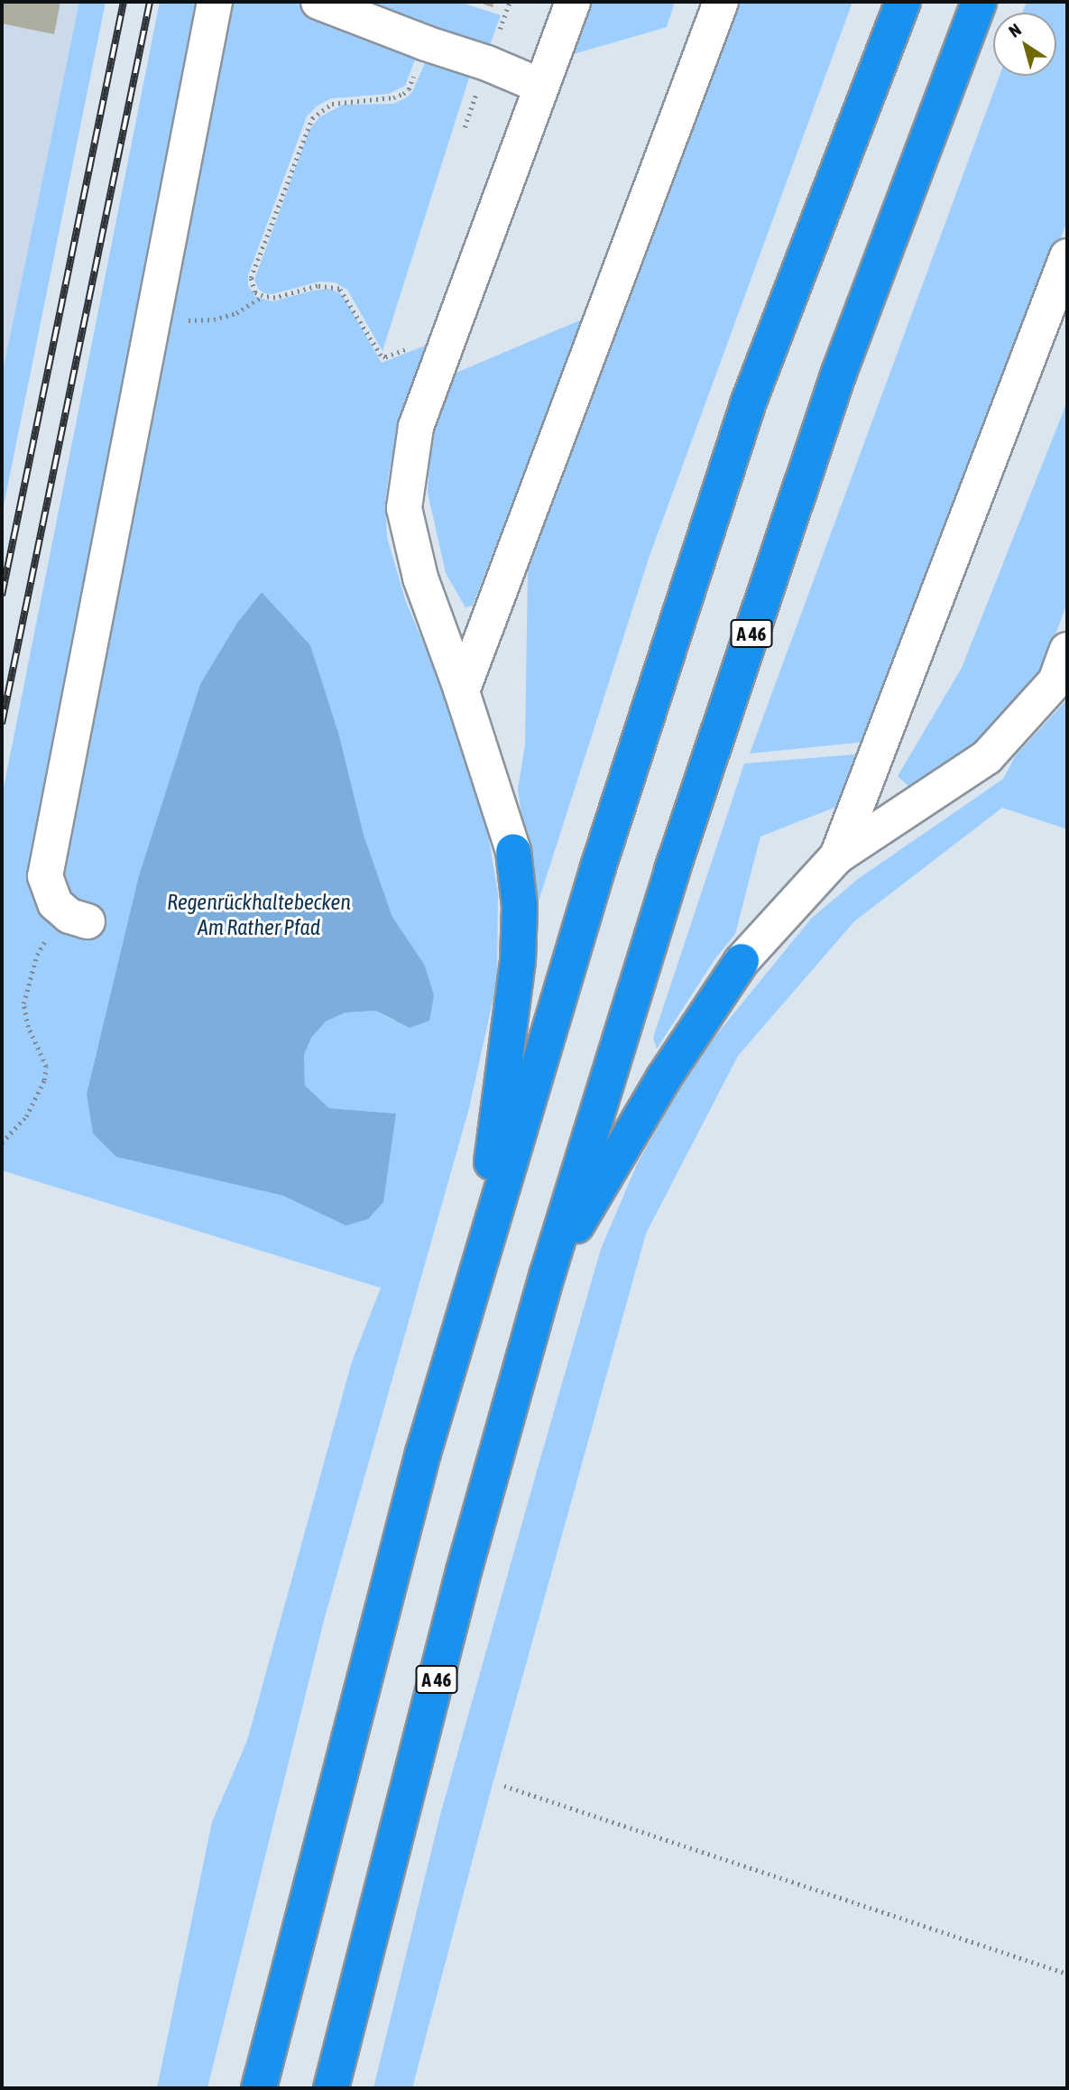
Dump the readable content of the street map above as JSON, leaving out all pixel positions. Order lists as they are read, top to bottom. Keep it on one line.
{"streets":{"highway":["A 46"]},"water":["Regenrückhaltebecken Am Rather Pfad"],"north":"top left"}
